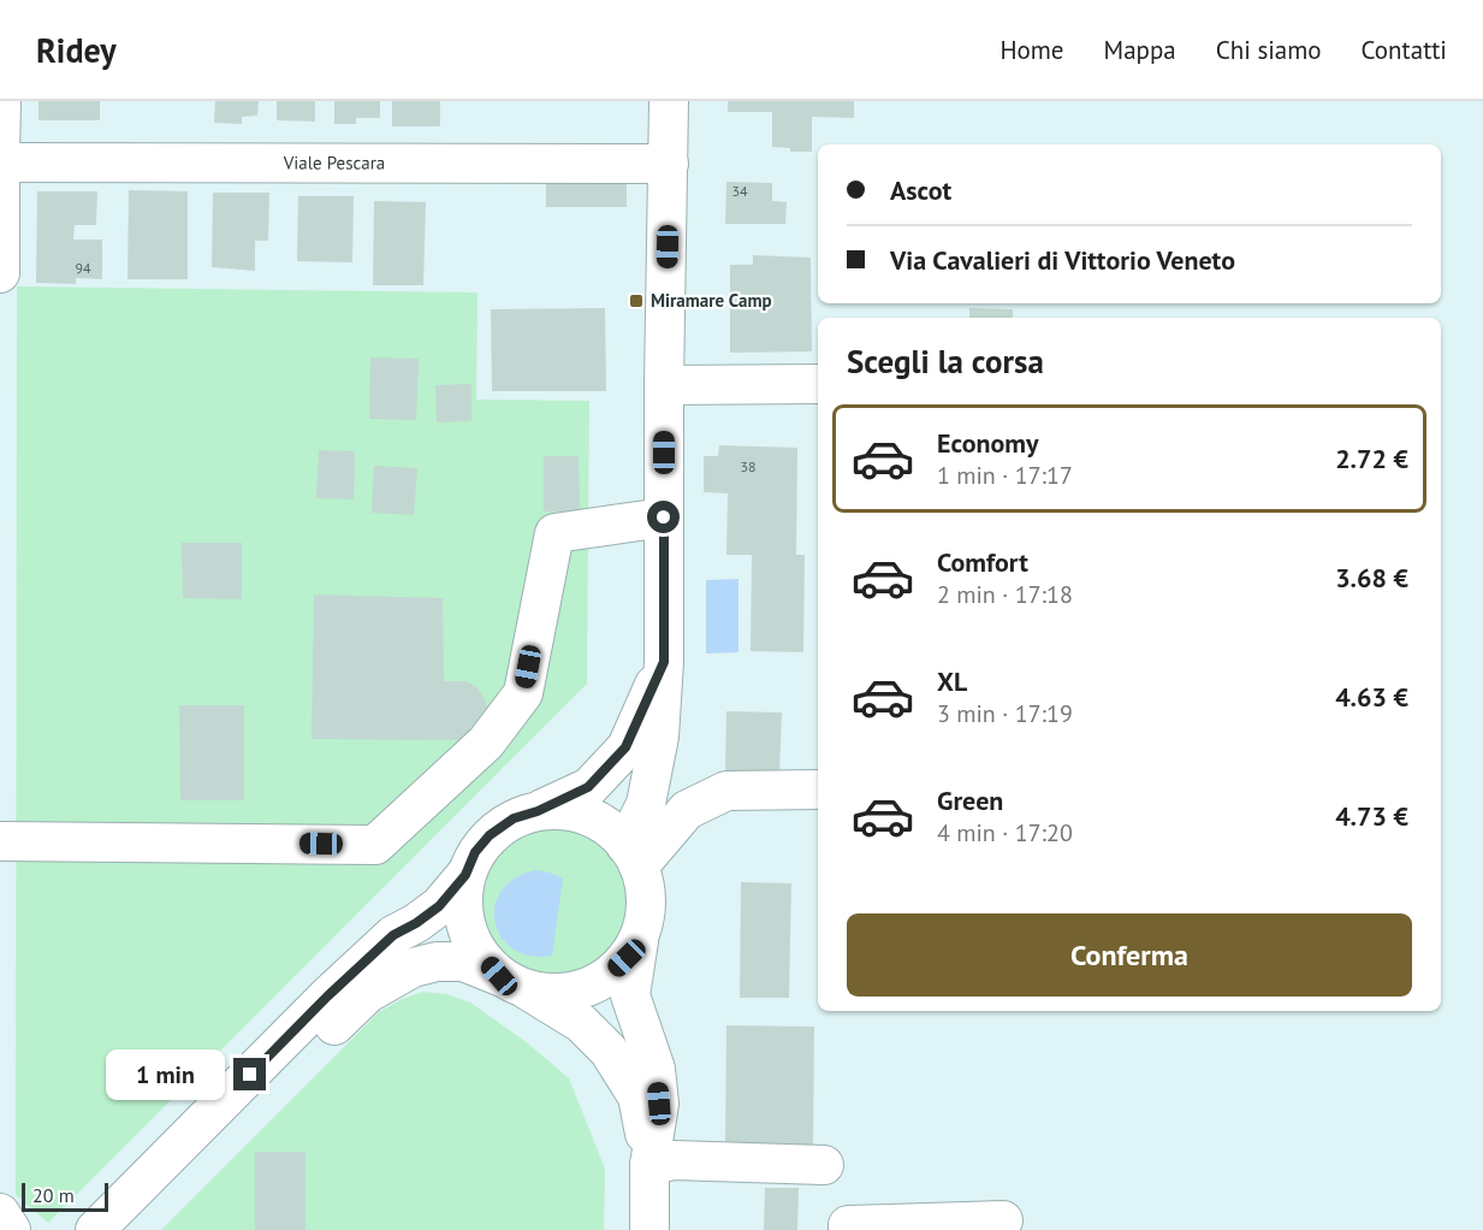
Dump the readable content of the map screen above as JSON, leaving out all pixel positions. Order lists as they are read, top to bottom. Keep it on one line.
{"streets":{"street":["Viale Pescara"]},"places":{"transit":["Miramare Camp"]},"house_numbers":["34","94","38"],"scale_bar":"20 m","page":{"header":"Ridey","nav":["Home","Mappa","Chi siamo","Contatti"],"banner":["Ascot","Via Cavalieri di Vittorio Veneto"],"heading":"Scegli la corsa","list":[{"name":"Economy","note":"1 min · 17:17","value":"2.72 €"},{"name":"Comfort","note":"2 min · 17:18","value":"3.68 €"},{"name":"XL","note":"3 min · 17:19","value":"4.63 €"},{"name":"Green","note":"4 min · 17:20","value":"4.73 €"}],"buttons":"Conferma","bubble":"1 min","scale":"20 m"}}
